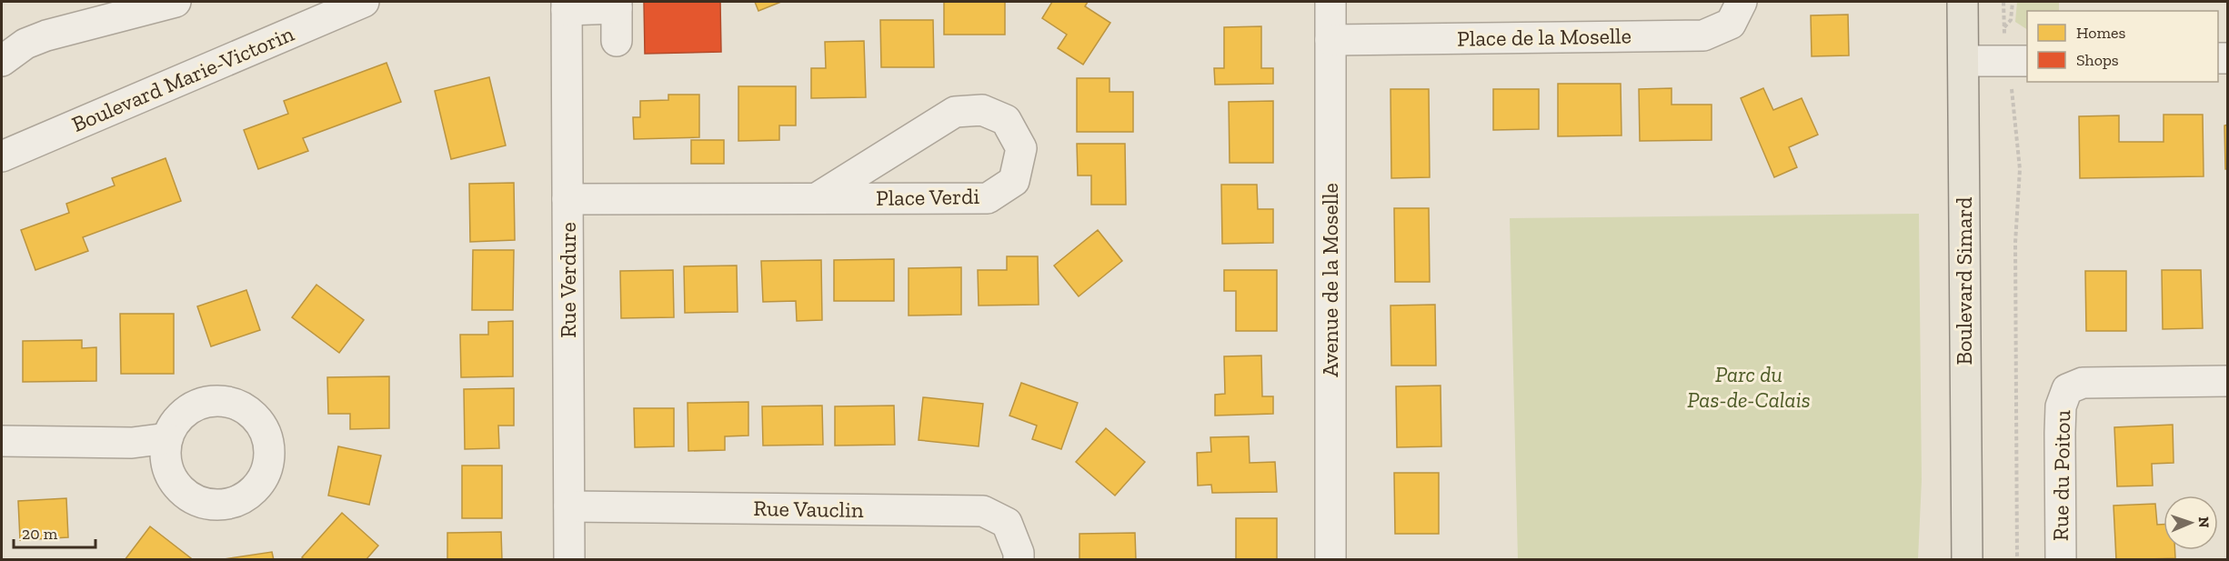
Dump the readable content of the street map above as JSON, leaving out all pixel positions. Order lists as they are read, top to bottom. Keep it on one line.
{"streets":{"main road":["Boulevard Simard"],"street":["Place de la Moselle","Boulevard Marie-Victorin","Place Verdi","Rue Verdure","Avenue de la Moselle","Rue du Poitou","Rue Vauclin"]},"crossings":[["Place de la Moselle","Avenue de la Moselle"],["Place Verdi","Rue Verdure"],["Rue Verdure","Rue Vauclin"]],"parks":["Parc du Pas-de-Calais"],"legend":["Homes","Shops"],"scale_bar":"20 m","north":"right"}
